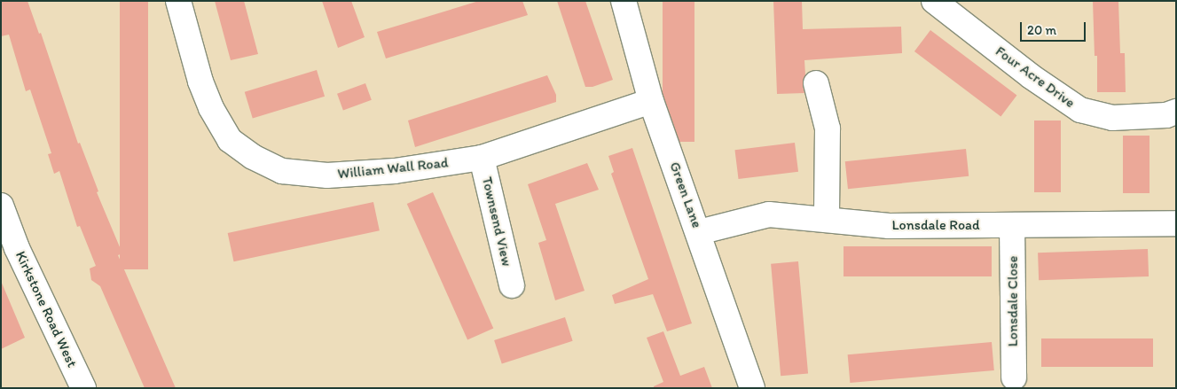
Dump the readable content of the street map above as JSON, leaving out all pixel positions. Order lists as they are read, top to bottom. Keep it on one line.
{"streets":{"street":["Four Acre Drive","William Wall Road","Green Lane","Townsend View","Lonsdale Road","Lonsdale Close","Kirkstone Road West"]},"crossings":[["William Wall Road","Green Lane"],["William Wall Road","Townsend View"],["Green Lane","Lonsdale Road"],["Lonsdale Road","Lonsdale Close"]],"scale_bar":"20 m"}
